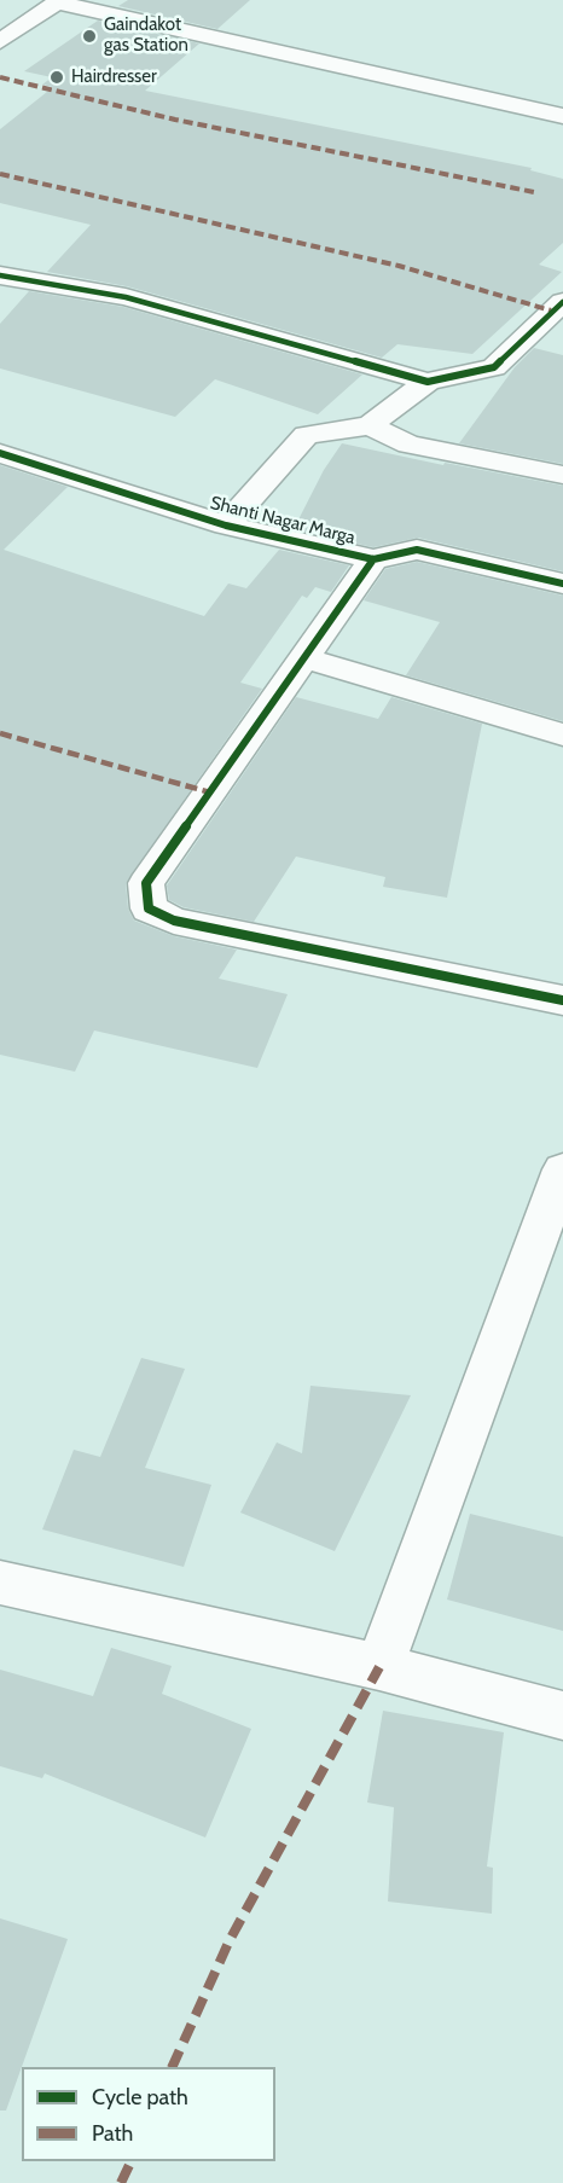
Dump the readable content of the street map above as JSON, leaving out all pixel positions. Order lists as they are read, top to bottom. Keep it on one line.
{"streets":{"street":["Shanti Nagar Marga"]},"places":["Gaindakot gas Station","Hairdresser"],"legend":["Cycle path","Path"]}
